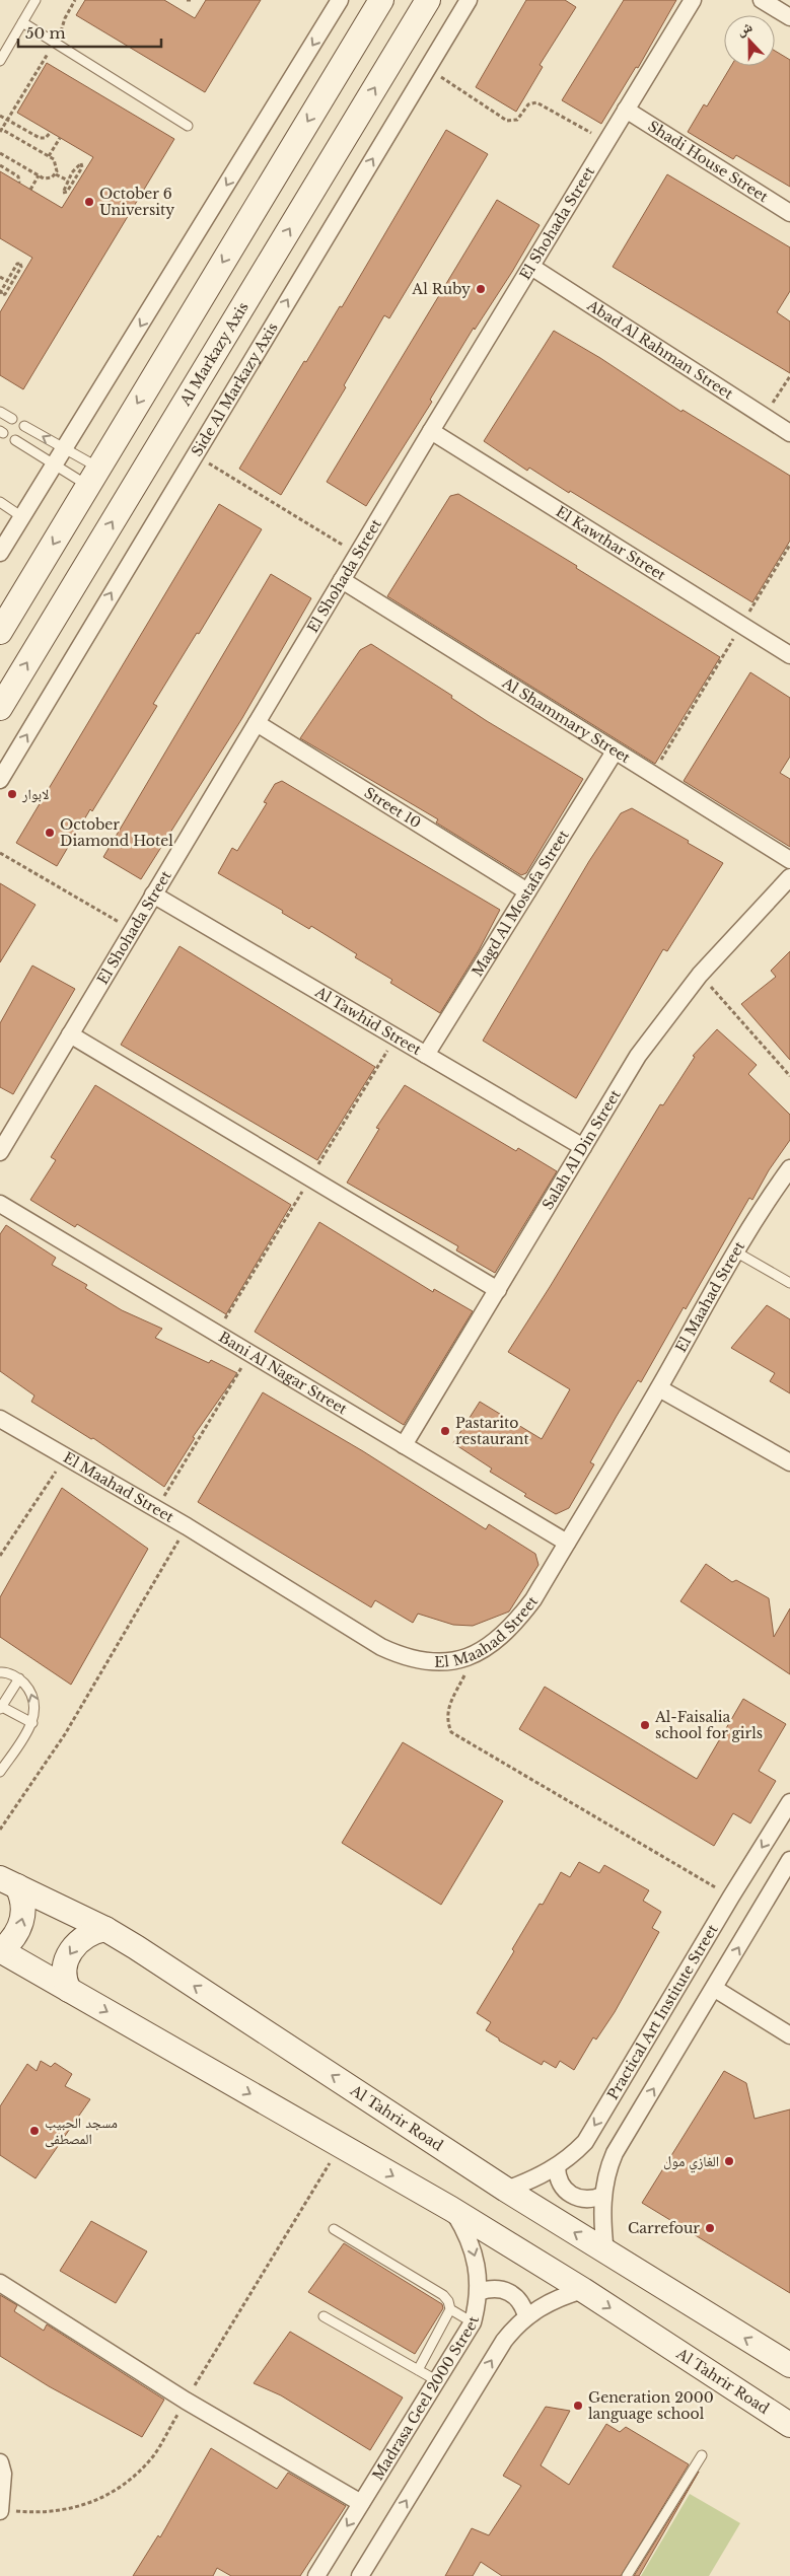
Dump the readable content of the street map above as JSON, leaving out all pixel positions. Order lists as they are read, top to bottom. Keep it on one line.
{"streets":{"street":["Shadi House Street","El Shohada Street","Abad Al Rahman Street","Al Markazy Axis","Side Al Markazy Axis","El Kawthar Street","Al Shammary Street","Street 10","Magd Al Mostafa Street","Al Tawhid Street","Salah Al Din Street","El Maahad Street","Bani Al Nagar Street","Practical Art Institute Street","Al Tahrir Road","Madrasa Geel 2000 Street"]},"crossings":[["Shadi House Street","El Shohada Street"],["El Shohada Street","Abad Al Rahman Street"],["El Shohada Street","El Kawthar Street"],["El Shohada Street","Al Shammary Street"],["El Shohada Street","Street 10"],["El Shohada Street","Al Tawhid Street"],["Al Shammary Street","Magd Al Mostafa Street"],["Street 10","Magd Al Mostafa Street"],["Magd Al Mostafa Street","Al Tawhid Street"],["Al Tawhid Street","Salah Al Din Street"],["Salah Al Din Street","Bani Al Nagar Street"],["El Maahad Street","Bani Al Nagar Street"],["Practical Art Institute Street","Al Tahrir Road"],["Al Tahrir Road","Madrasa Geel 2000 Street"]],"places":["October 6 University","Al Ruby","لابوار","October Diamond Hotel","Pastarito restaurant","Al-Faisalia school for girls","مسجد الحبيب المصطفى","الغازي مول","Carrefour","Generation 2000 language school"],"scale_bar":"50 m","north":"top"}
